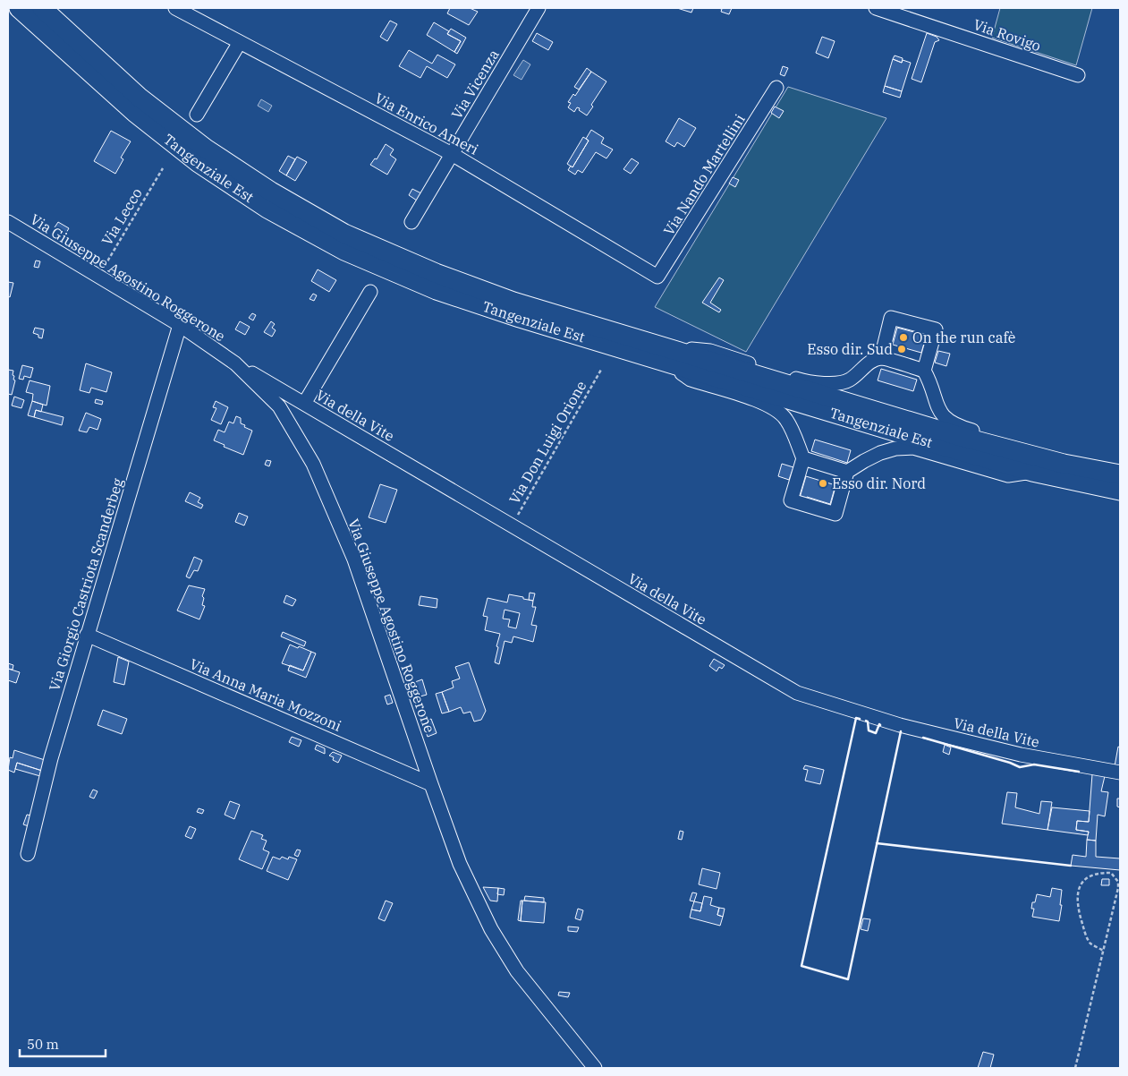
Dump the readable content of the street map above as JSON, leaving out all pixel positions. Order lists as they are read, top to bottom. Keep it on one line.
{"streets":{"highway":["Tangenziale Est"],"street":["Via Rovigo","Via Vicenza","Via Enrico Ameri","Via Nando Martellini","Via Giuseppe Agostino Roggerone","Via della Vite","Via Giorgio Castriota Scanderbeg","Via Anna Maria Mozzoni"],"path":["Via Lecco","Via Don Luigi Orione"]},"crossings":[["Via Vicenza","Via Enrico Ameri"],["Via Enrico Ameri","Via Nando Martellini"],["Via Lecco","Via Giuseppe Agostino Roggerone"],["Via Giuseppe Agostino Roggerone","Via della Vite"],["Via Giuseppe Agostino Roggerone","Via Giorgio Castriota Scanderbeg"],["Via Giuseppe Agostino Roggerone","Via Anna Maria Mozzoni"],["Via della Vite","Via Don Luigi Orione"],["Via Giorgio Castriota Scanderbeg","Via Anna Maria Mozzoni"]],"places":["On the run cafè","Esso dir. Sud","Esso dir. Nord"],"scale_bar":"50 m"}
